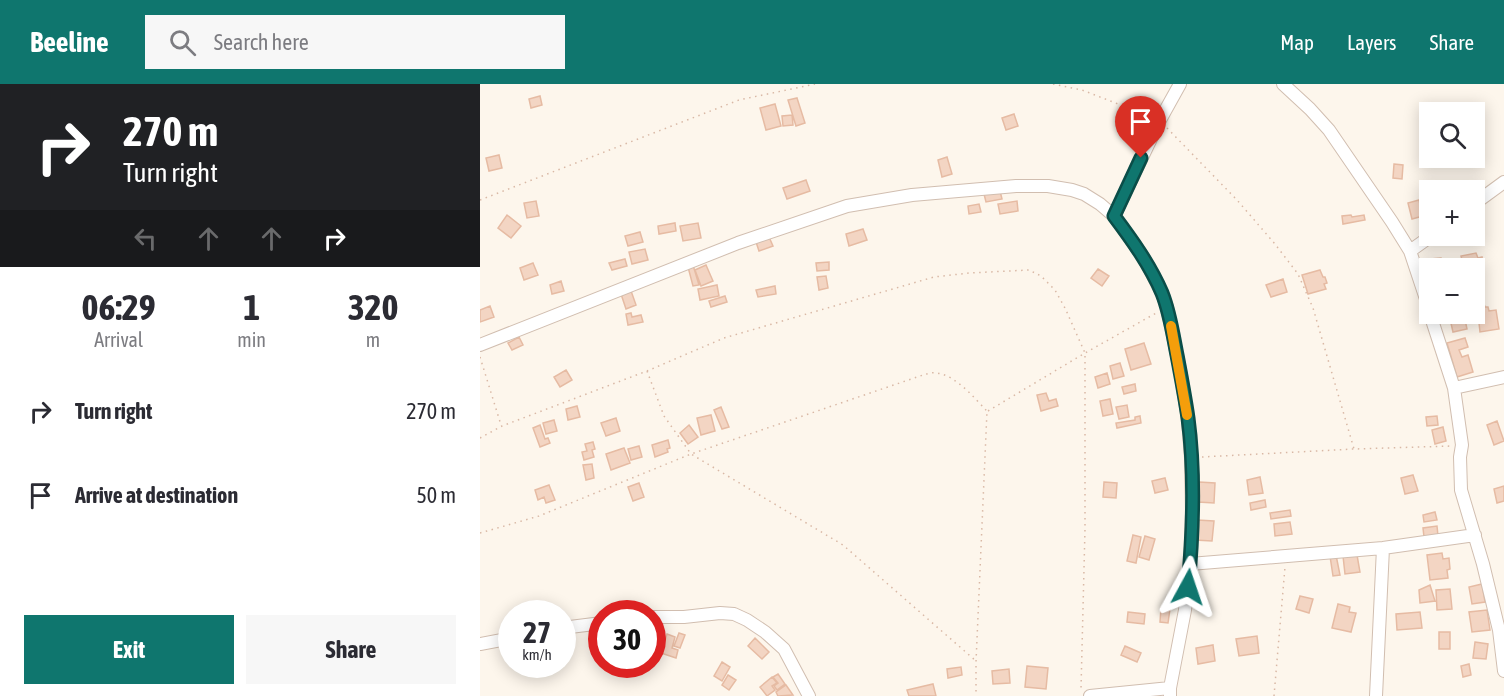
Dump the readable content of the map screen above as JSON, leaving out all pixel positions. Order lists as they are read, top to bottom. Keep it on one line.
{"page":{"header":"Beeline","search":"Search here","nav":["Map","Layers","Share"],"turn":["270 m","Turn right"],"map_buttons":["+","−"],"eta":["06:29","Arrival","1","min","320","m"],"list":[{"name":"Turn right","value":"270 m"},{"name":"Arrive at destination","value":"50 m"}],"speed":"27 km/h","limit":"30","buttons":["Exit","Share"]}}
